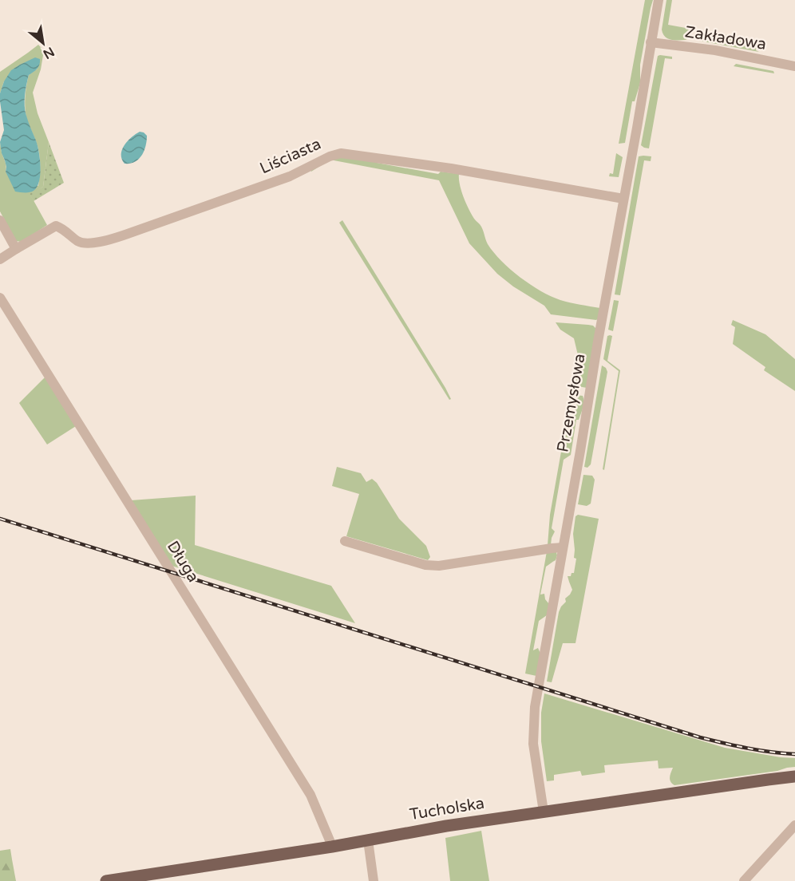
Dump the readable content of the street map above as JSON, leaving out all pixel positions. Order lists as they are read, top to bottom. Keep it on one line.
{"streets":{"main road":["Tucholska"],"street":["Zakładowa","Liściasta","Przemysłowa","Długa"]},"crossings":[["Zakładowa","Przemysłowa"],["Liściasta","Przemysłowa"],["Przemysłowa","Tucholska"],["Długa","Tucholska"]],"north":"bottom right"}
